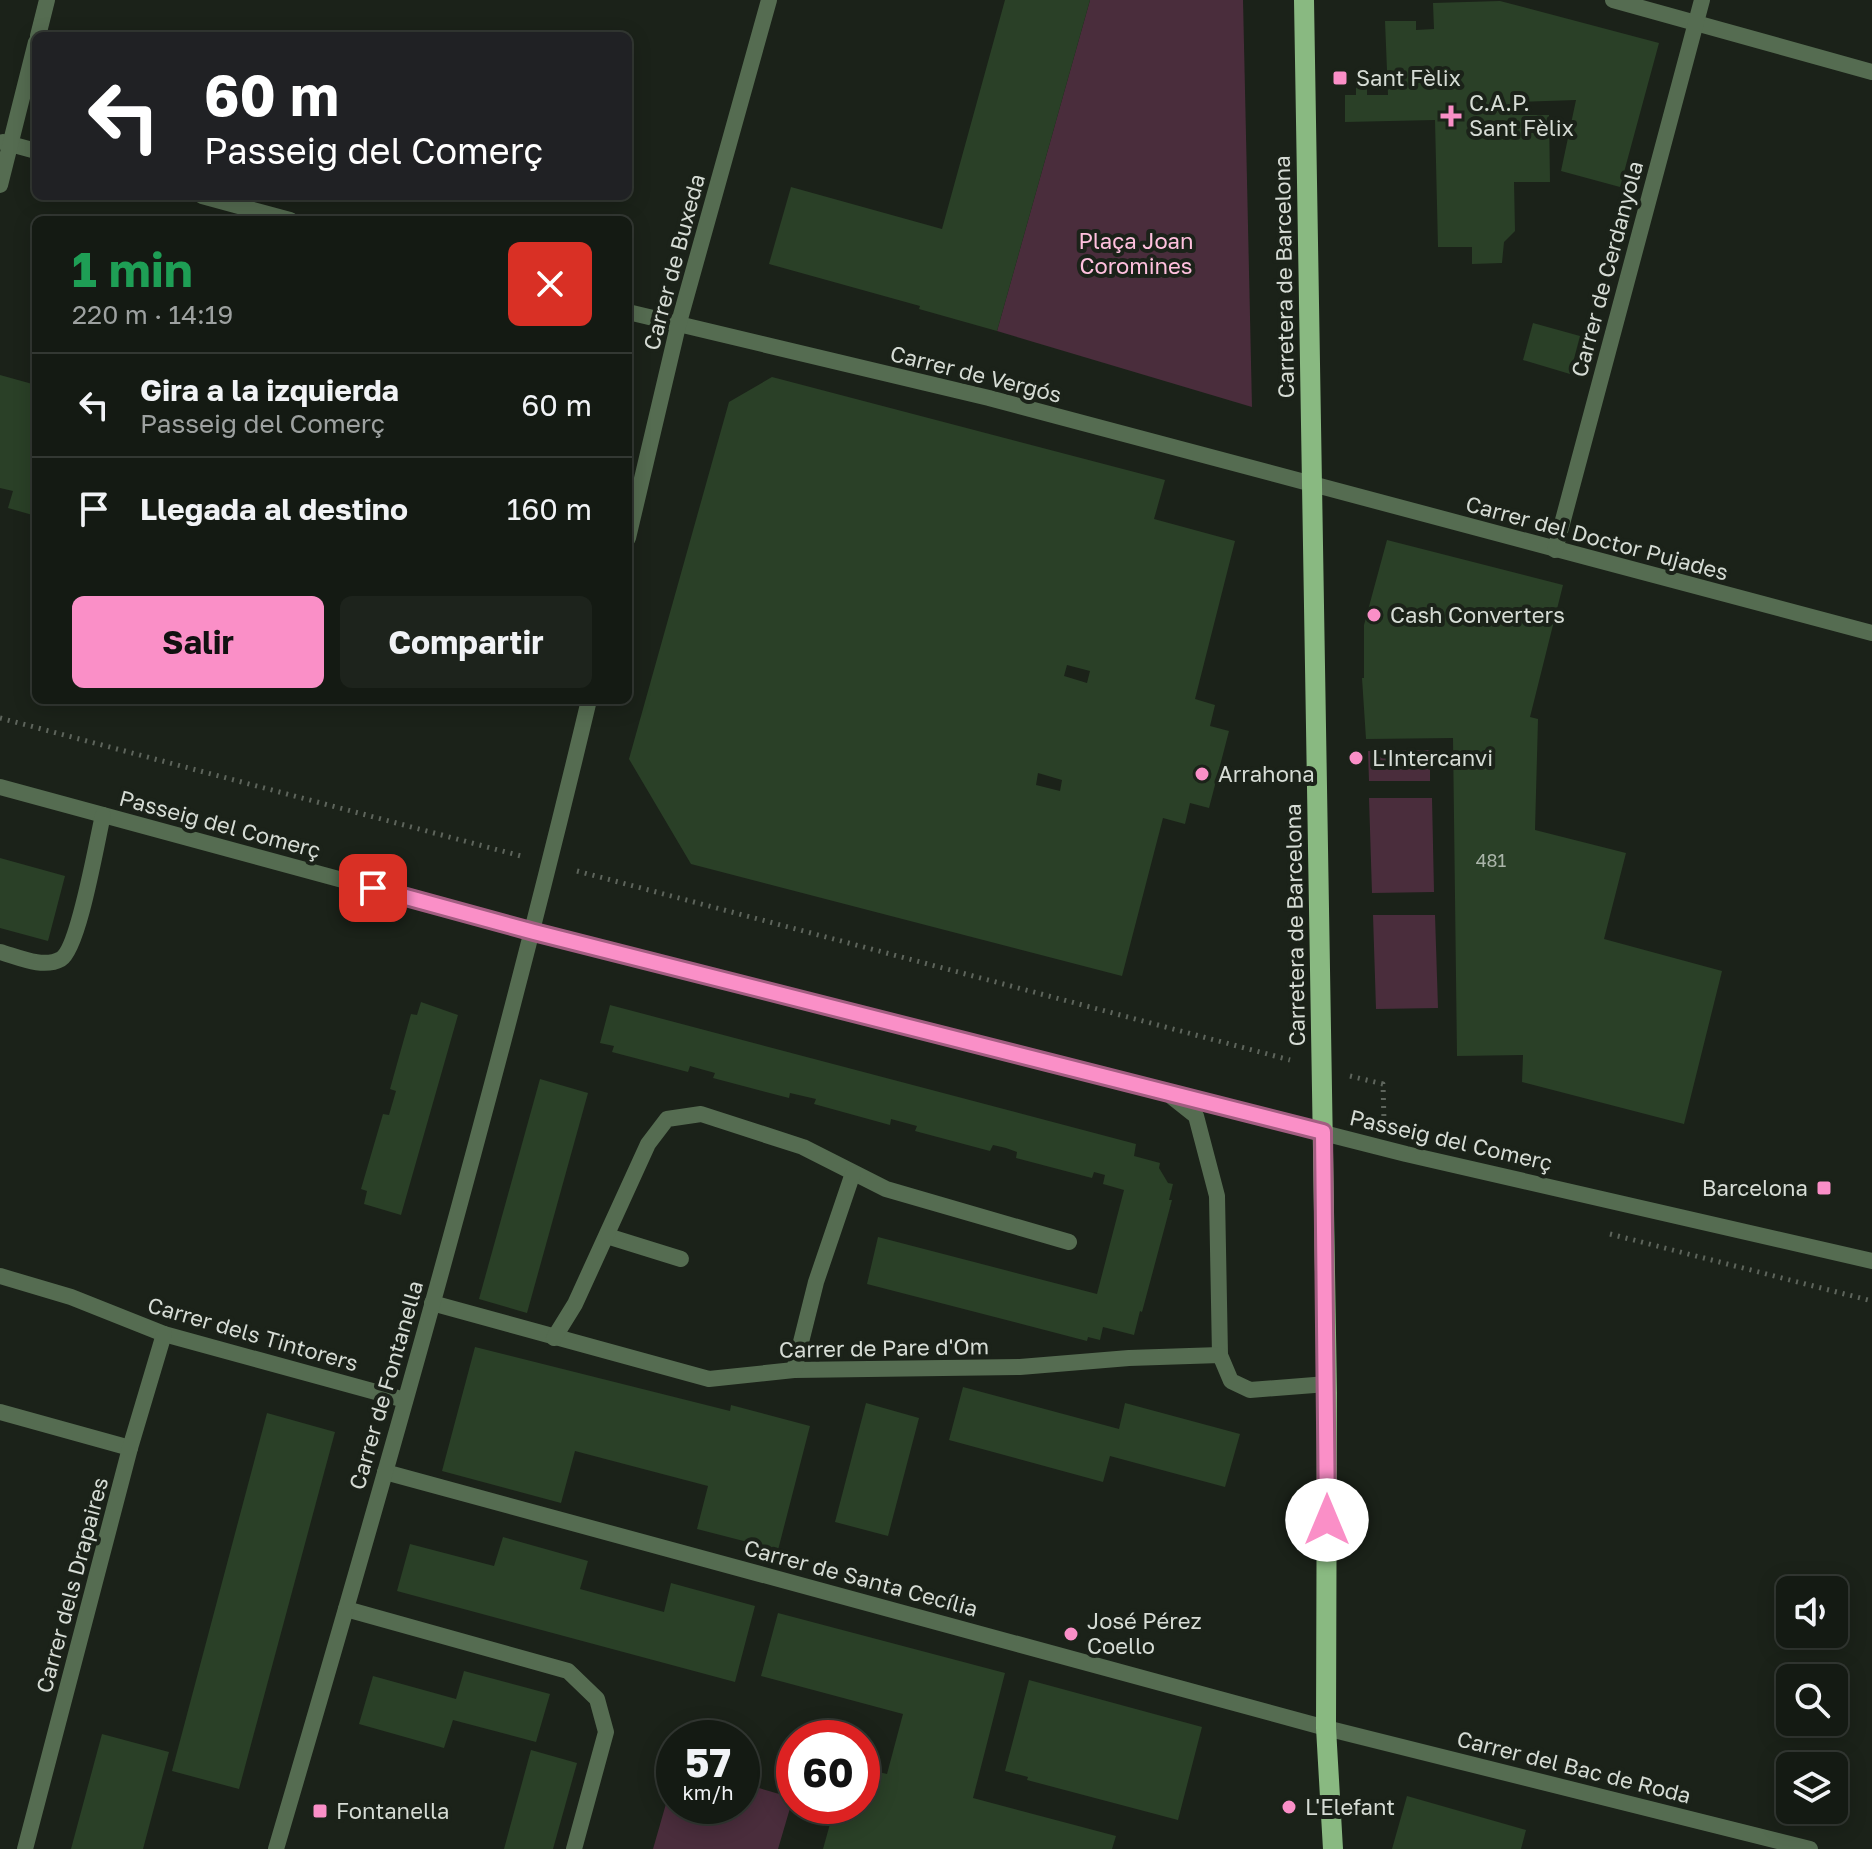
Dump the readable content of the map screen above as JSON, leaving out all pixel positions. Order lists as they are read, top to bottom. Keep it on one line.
{"streets":{"main road":["Carretera de Barcelona"],"street":["Carrer de Buxeda","Carrer de Cerdanyola","Carrer de Vergós","Carrer del Doctor Pujades","Passeig del Comerç","Carrer dels Tintorers","Carrer de Pare d'Om","Carrer de Fontanella","Carrer de Santa Cecília","Carrer dels Drapaires","Carrer del Bac de Roda"]},"crossings":[["Carrer de Buxeda","Carrer de Vergós"],["Carrer de Cerdanyola","Carrer del Doctor Pujades"],["Carretera de Barcelona","Carrer de Vergós"],["Carretera de Barcelona","Carrer del Doctor Pujades"],["Carretera de Barcelona","Passeig del Comerç"],["Carretera de Barcelona","Carrer de Santa Cecília"],["Carretera de Barcelona","Carrer del Bac de Roda"],["Carrer de Vergós","Carrer del Doctor Pujades"],["Passeig del Comerç","Carrer de Fontanella"],["Carrer dels Tintorers","Carrer de Fontanella"],["Carrer dels Tintorers","Carrer dels Drapaires"],["Carrer de Pare d'Om","Carrer de Fontanella"],["Carrer de Fontanella","Carrer de Santa Cecília"],["Carrer de Santa Cecília","Carrer del Bac de Roda"]],"parks":["Plaça Joan Coromines"],"places":{"transit":["Sant Fèlix","Barcelona","Fontanella"],"health":["C.A.P. Sant Fèlix"],"other":["Cash Converters","L'Intercanvi","Arrahona","José Pérez Coello","L'Elefant"]},"house_numbers":["481"],"page":{"turn":["60 m","Passeig del Comerç"],"heading":["1 min","220 m · 14:19"],"list":[{"name":"Gira a la izquierda","note":"Passeig del Comerç","value":"60 m"},{"name":"Llegada al destino","value":"160 m"}],"buttons":["Salir","Compartir"],"speed":"57 km/h","limit":"60"}}
